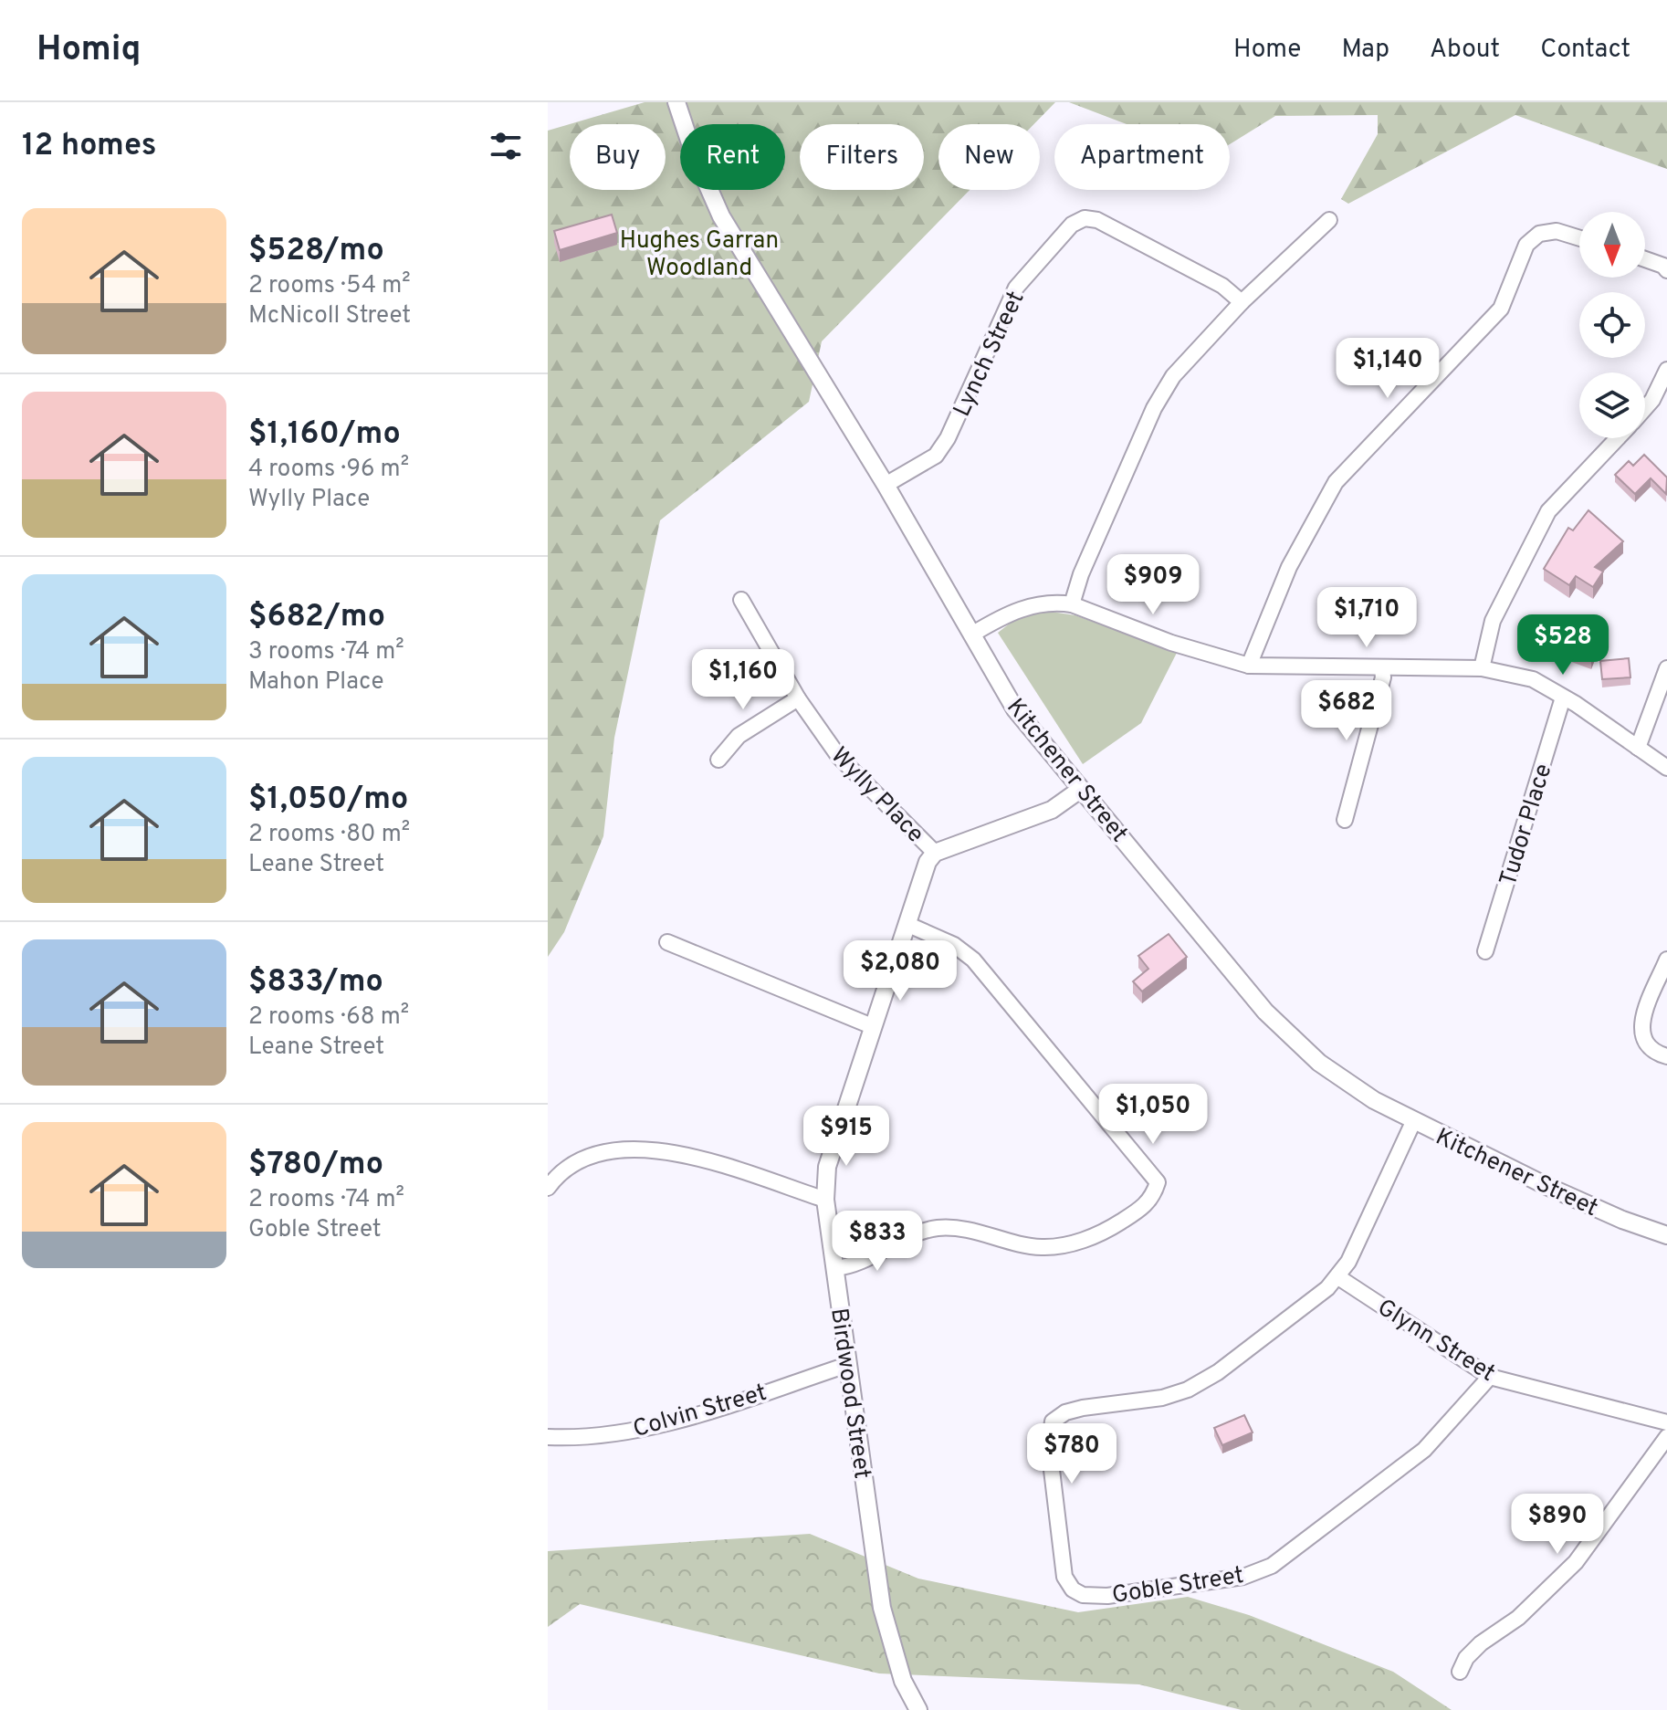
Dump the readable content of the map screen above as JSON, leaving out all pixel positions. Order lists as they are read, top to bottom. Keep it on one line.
{"streets":{"street":["Lynch Street","Kitchener Street","Wylly Place","Tudor Place","Glynn Street","Birdwood Street","Colvin Street","Goble Street"]},"crossings":[["Lynch Street","Kitchener Street"],["Kitchener Street","Goble Street"],["Wylly Place","Birdwood Street"],["Glynn Street","Goble Street"],["Birdwood Street","Colvin Street"]],"parks":["Hughes Garran Woodland"],"north":"bottom","page":{"header":"Homiq","nav":["Home","Map","About","Contact"],"heading":"12 homes","chip":["Buy","Rent","Filters","New","Apartment"],"list":[{"name":"$528/mo","note":"2 rooms · 54 m² · McNicoll Street"},{"name":"$1,160/mo","note":"4 rooms · 96 m² · Wylly Place"},{"name":"$682/mo","note":"3 rooms · 74 m² · Mahon Place"},{"name":"$1,050/mo","note":"2 rooms · 80 m² · Leane Street"},{"name":"$833/mo","note":"2 rooms · 68 m² · Leane Street"},{"name":"$780/mo","note":"2 rooms · 74 m² · Goble Street"}],"price":["$1,140","$909","$1,710","$528","$1,160","$682","$2,080","$1,050","$915","$833","$780","$890"]}}
